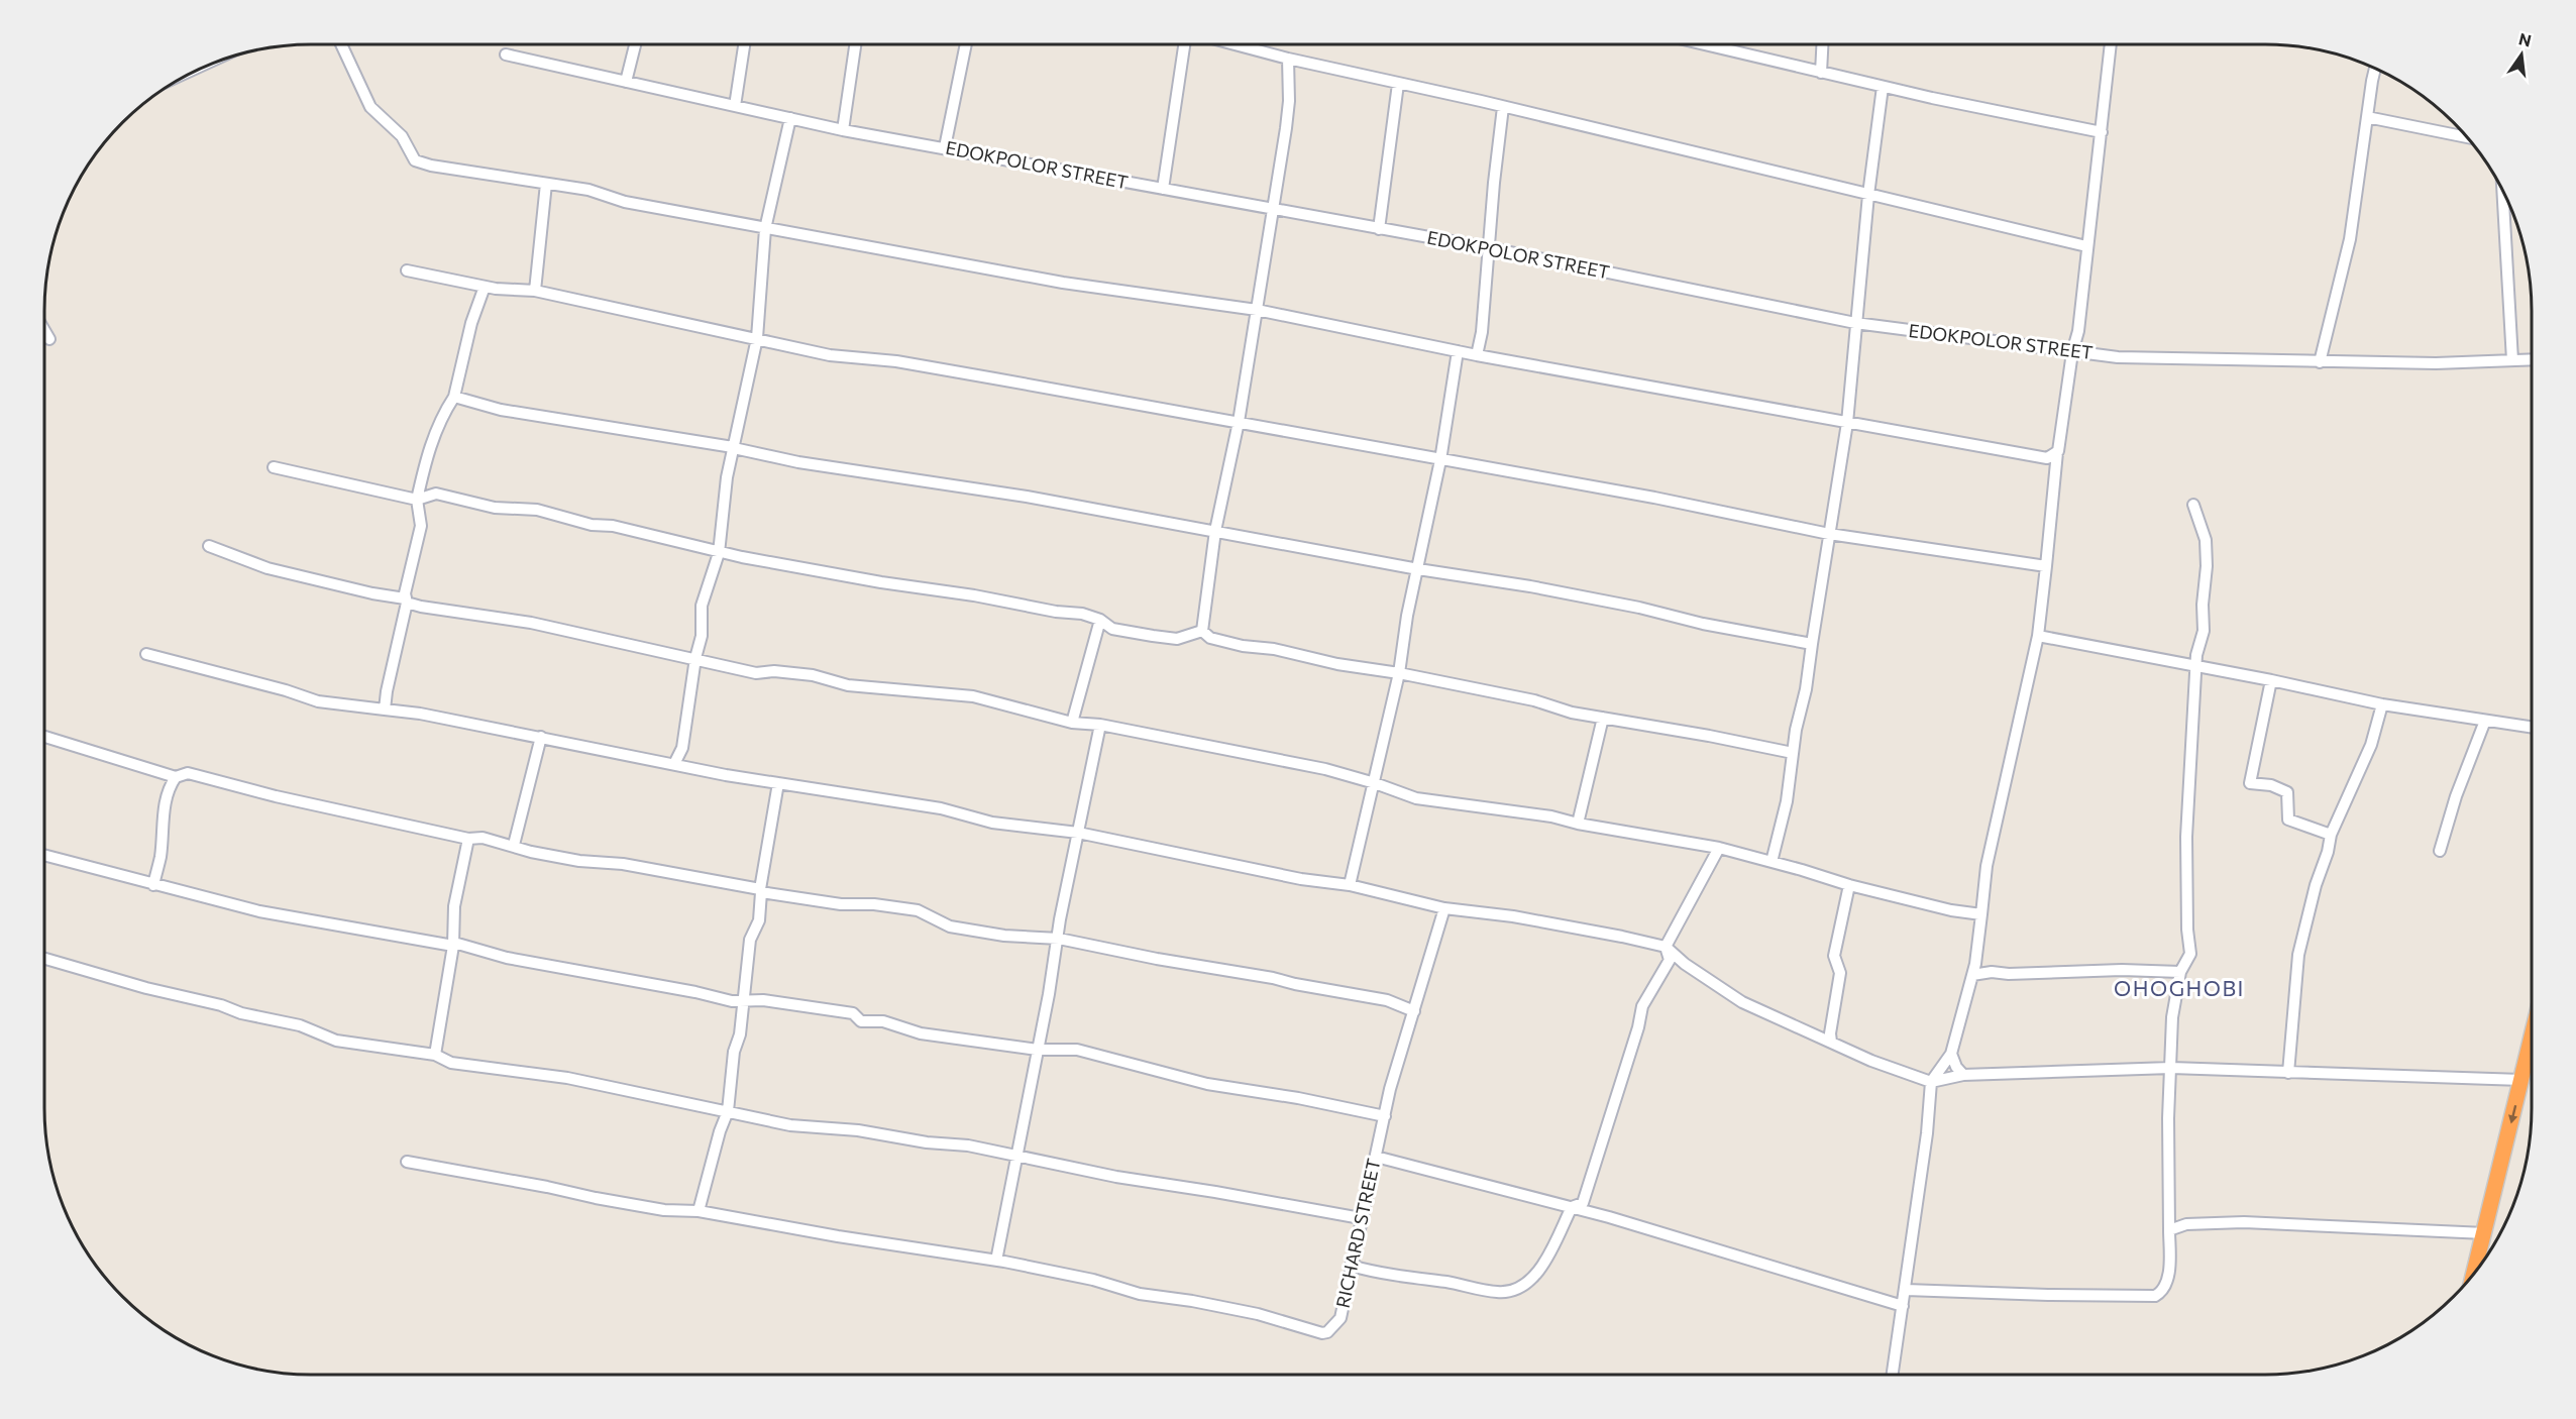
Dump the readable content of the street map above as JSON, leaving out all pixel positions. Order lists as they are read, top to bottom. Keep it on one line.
{"streets":{"street":["EDOKPOLOR STREET","RICHARD STREET"]},"districts":["OHOGHOBI"],"north":"top"}
